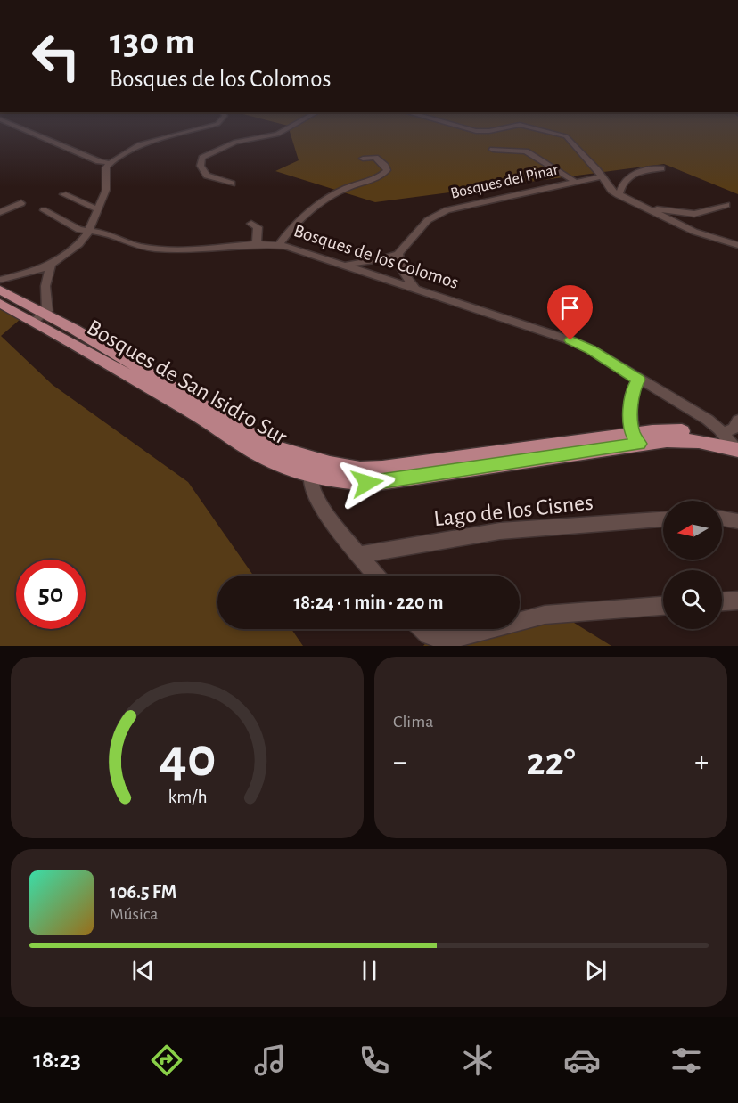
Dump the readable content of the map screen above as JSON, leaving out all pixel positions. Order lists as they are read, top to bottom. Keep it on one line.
{"streets":{"main road":["Bosques de San Isidro Sur"],"street":["Bosques del Pinar","Bosques de los Colomos","Lago de los Cisnes"]},"crossings":[["Bosques de los Colomos","Bosques de San Isidro Sur"]],"north":"left","page":{"turn":["130 m","Bosques de los Colomos"],"limit":"50","trip":"18:24 · 1 min · 220 m","tile":"Clima","heat":["−","22°","+"],"song":["106.5 FM","Música"],"tabs":"18:23","gauge":["40","km/h"]}}
